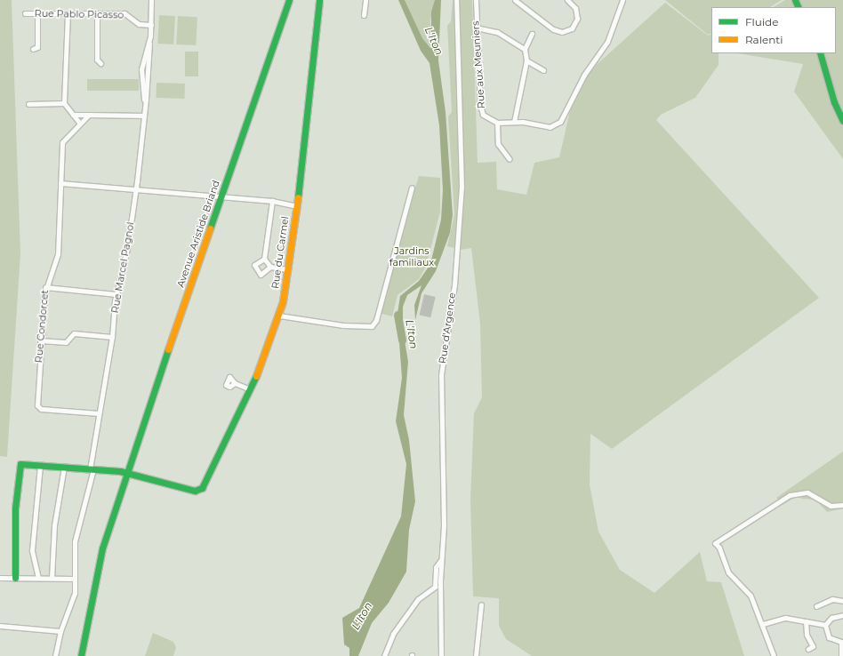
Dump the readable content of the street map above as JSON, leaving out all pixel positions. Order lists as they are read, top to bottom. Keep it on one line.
{"streets":{"street":["Rue Pablo Picasso","Rue aux Meuniers","Avenue Aristide Briand","Rue du Carmel","Rue Marcel Pagnol","Rue Condorcet","Rue d'Argence"]},"crossings":[["Rue Pablo Picasso","Rue Marcel Pagnol"],["Avenue Aristide Briand","Rue du Carmel"],["Rue Marcel Pagnol","Rue Condorcet"]],"water":["L'Iton"],"parks":["Jardins familiaux"],"legend":["Fluide","Ralenti"]}
